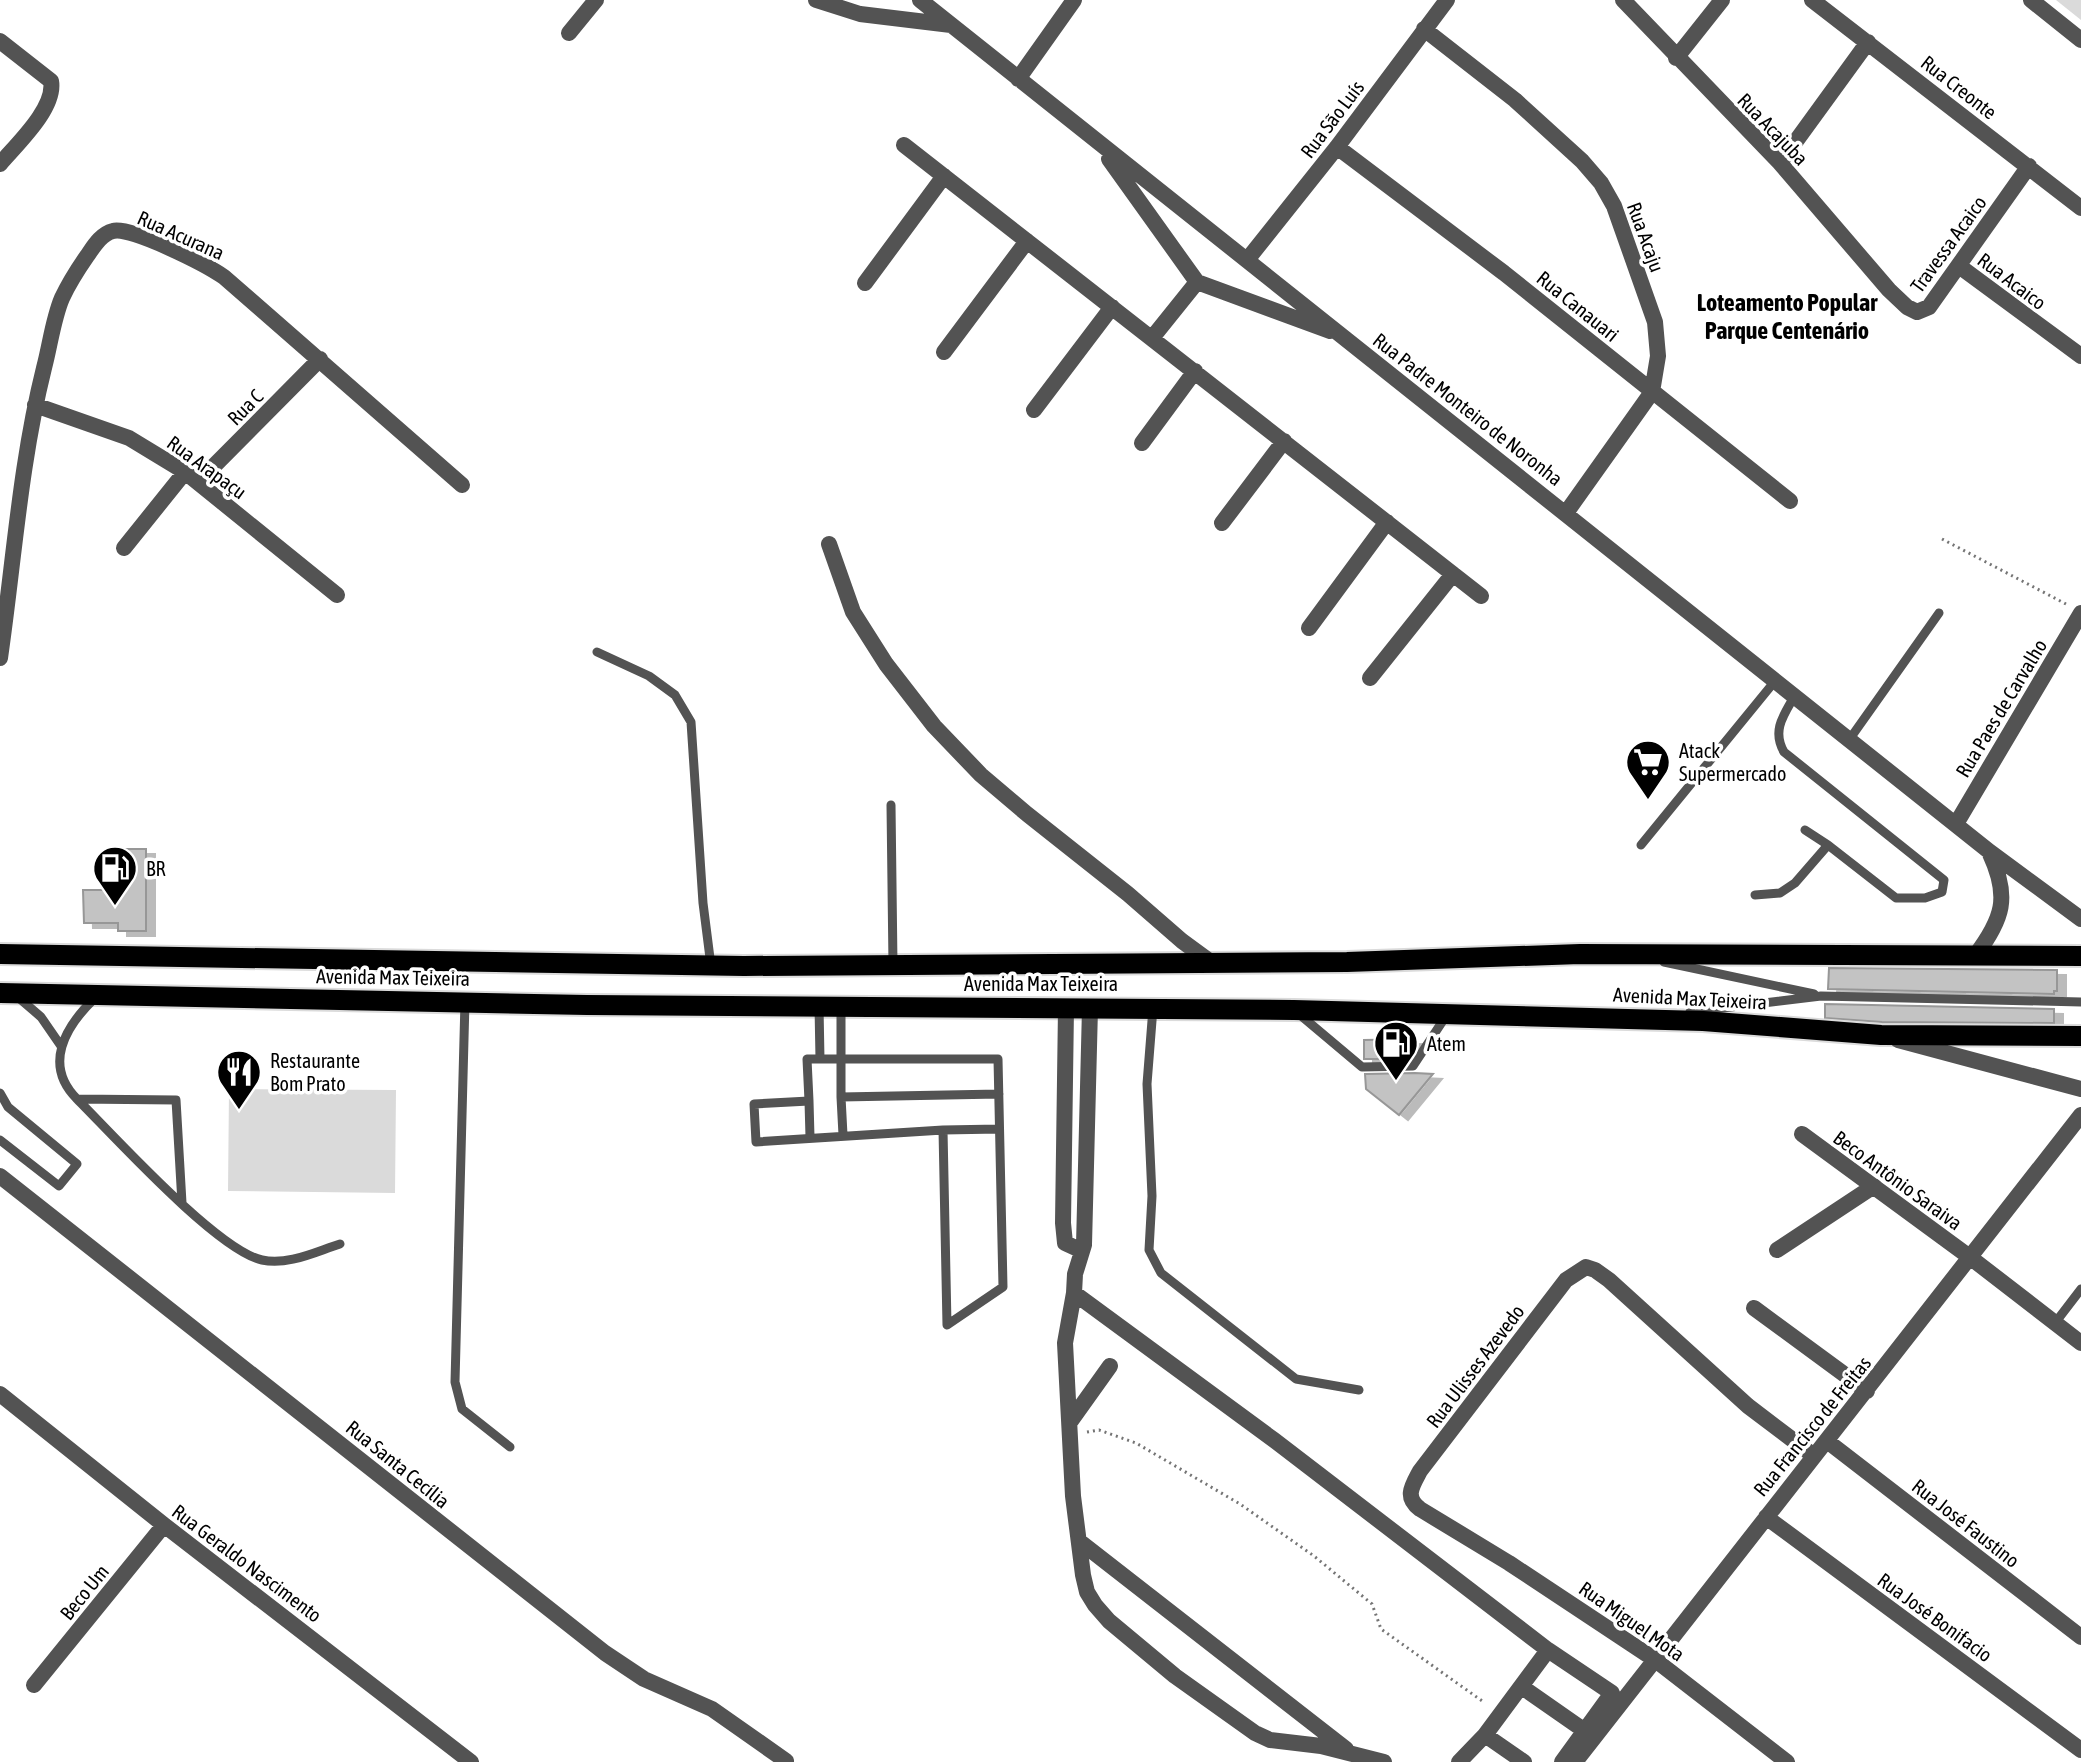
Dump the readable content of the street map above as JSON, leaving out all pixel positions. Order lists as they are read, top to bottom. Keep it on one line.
{"streets":{"main road":["Avenida Max Teixeira"],"street":["Rua Creonte","Rua São Luís","Rua Acajuba","Rua Acurana","Rua Acaju","Travessa Acaico","Rua Acaico","Rua Canauari","Rua C","Rua Padre Monteiro de Noronha","Rua Arapaçu","Rua Paes de Carvalho","Beco Antônio Saraiva","Rua Ulisses Azevedo","Rua Francisco de Freitas","Rua Santa Cecília","Rua José Faustino","Rua Geraldo Nascimento","Beco Um","Rua José Bonifacio","Rua Miguel Mota"]},"crossings":[["Rua Creonte","Travessa Acaico"],["Rua São Luís","Rua Acaju"],["Rua São Luís","Rua Canauari"],["Rua São Luís","Rua Padre Monteiro de Noronha"],["Rua Acajuba","Travessa Acaico"],["Rua Acurana","Rua C"],["Rua Acurana","Rua Arapaçu"],["Rua Acaju","Rua Canauari"],["Rua Acaju","Rua Padre Monteiro de Noronha"],["Travessa Acaico","Rua Acaico"],["Rua C","Rua Arapaçu"],["Rua Padre Monteiro de Noronha","Rua Paes de Carvalho"],["Beco Antônio Saraiva","Rua Francisco de Freitas"],["Rua Ulisses Azevedo","Rua Francisco de Freitas"],["Rua Ulisses Azevedo","Rua Miguel Mota"],["Rua Francisco de Freitas","Rua José Faustino"],["Rua Francisco de Freitas","Rua José Bonifacio"],["Rua Francisco de Freitas","Rua Miguel Mota"],["Rua Geraldo Nascimento","Beco Um"]],"districts":["Loteamento Popular Parque Centenário"],"places":{"supermarket":["Atack Supermercado"],"fuel station":["BR","Atem"],"restaurant":["Restaurante Bom Prato"]}}
